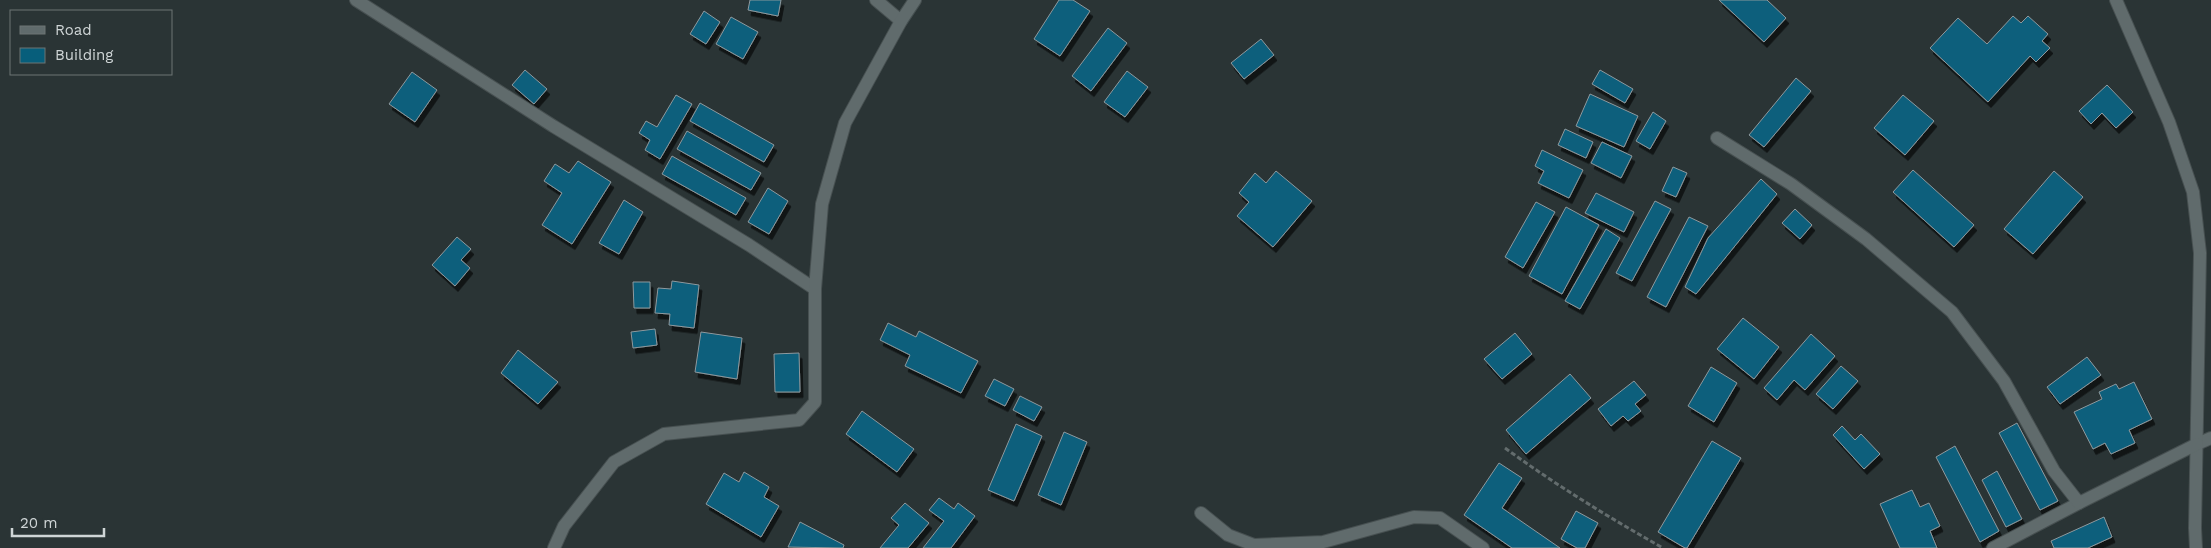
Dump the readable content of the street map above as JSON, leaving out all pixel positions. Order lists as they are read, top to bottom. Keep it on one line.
{"legend":["Road","Building"],"scale_bar":"20 m"}
